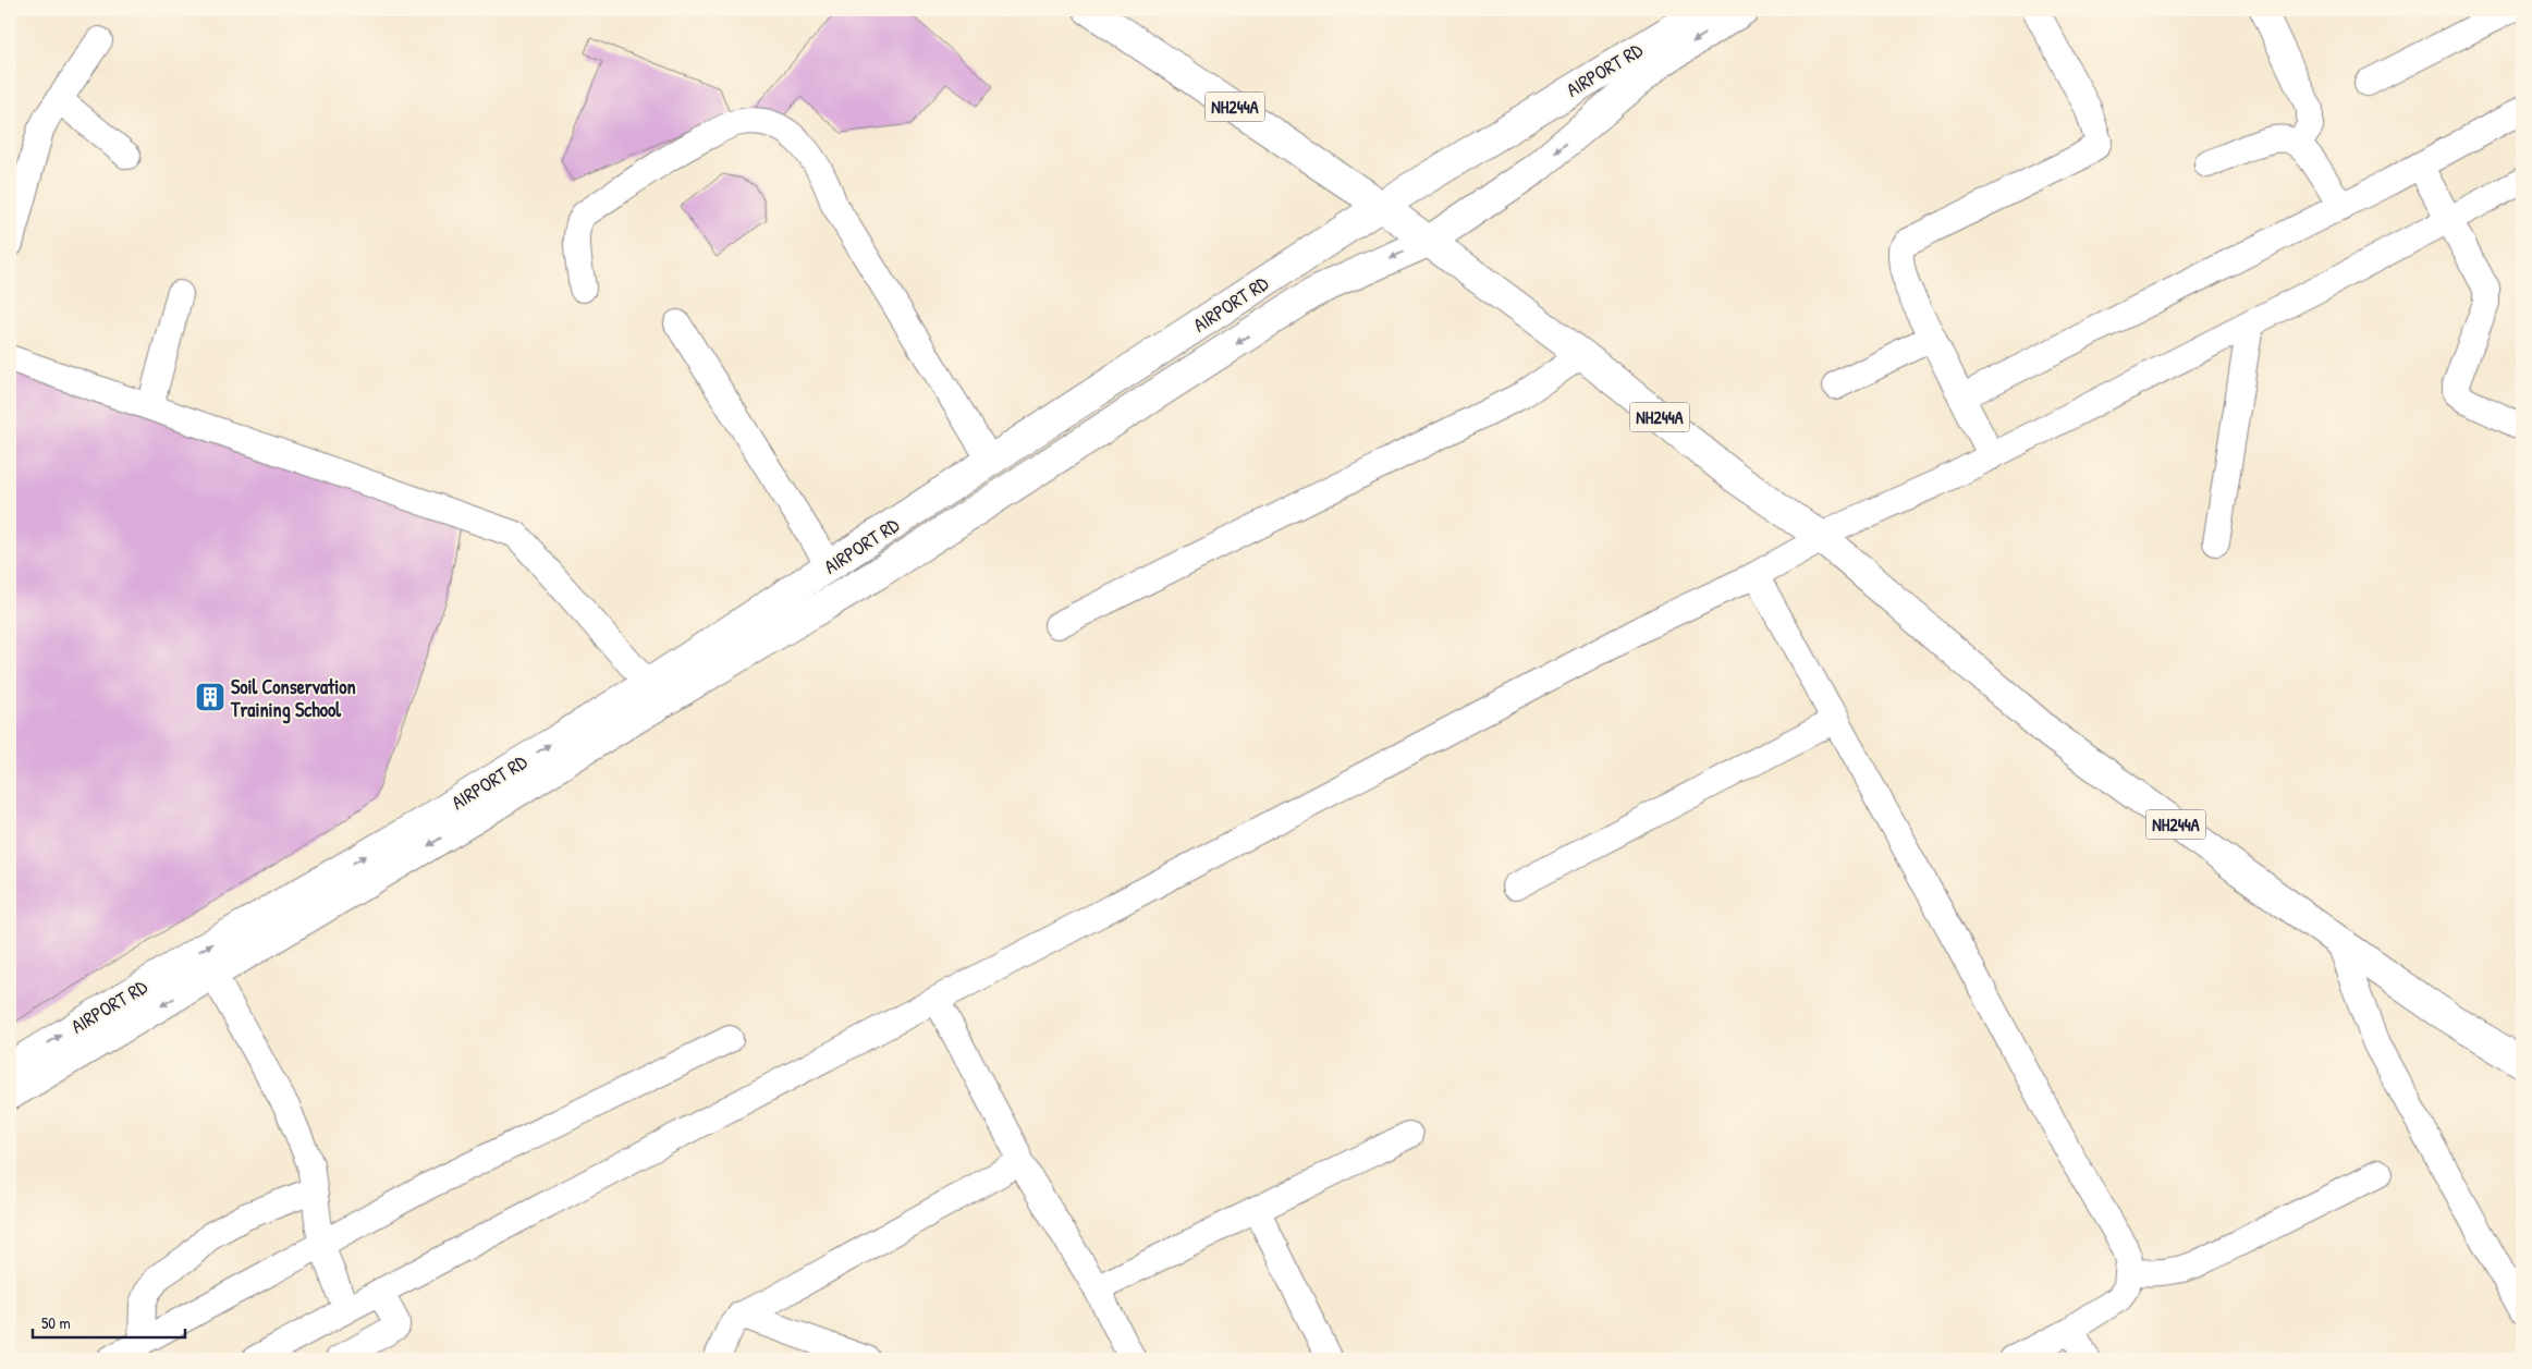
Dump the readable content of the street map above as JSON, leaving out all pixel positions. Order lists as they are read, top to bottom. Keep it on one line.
{"streets":{"main road":["AIRPORT RD","NH244A"]},"crossings":[["AIRPORT RD","NH244A"]],"places":{"building":["Soil Conservation Training School"]},"scale_bar":"50 m"}
